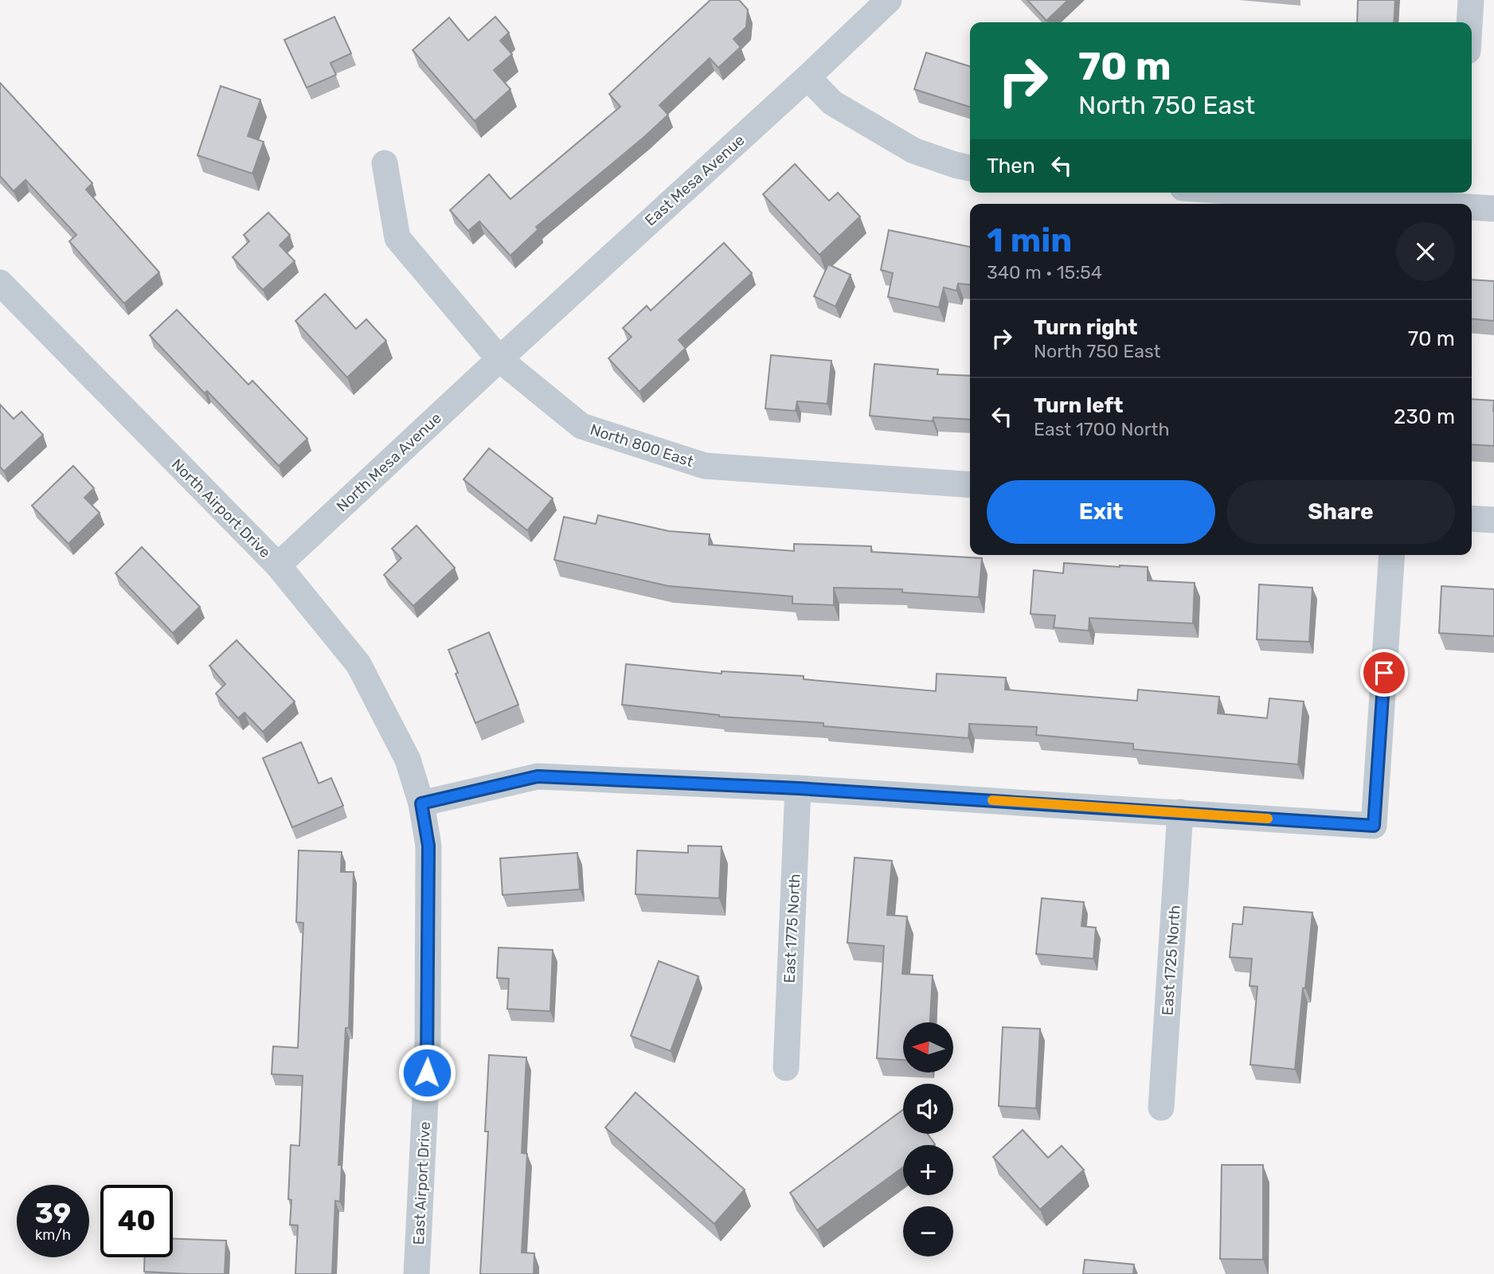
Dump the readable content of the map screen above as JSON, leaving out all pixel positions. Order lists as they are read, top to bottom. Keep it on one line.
{"streets":{"street":["East Mesa Avenue","North 800 East","North Mesa Avenue","North Airport Drive","East 1775 North","East 1725 North","East Airport Drive"]},"crossings":[["East Mesa Avenue","North 800 East"],["East Mesa Avenue","North Mesa Avenue"],["North 800 East","North Mesa Avenue"],["North Mesa Avenue","North Airport Drive"],["North Airport Drive","East Airport Drive"]],"north":"left","page":{"turn":["70 m","North 750 East"],"then":"Then","heading":["1 min","340 m · 15:54"],"list":[{"name":"Turn right","note":"North 750 East","value":"70 m"},{"name":"Turn left","note":"East 1700 North","value":"230 m"}],"buttons":["Exit","Share"],"map_buttons":["+","−"],"speed":"39 km/h","limit":"40"}}
